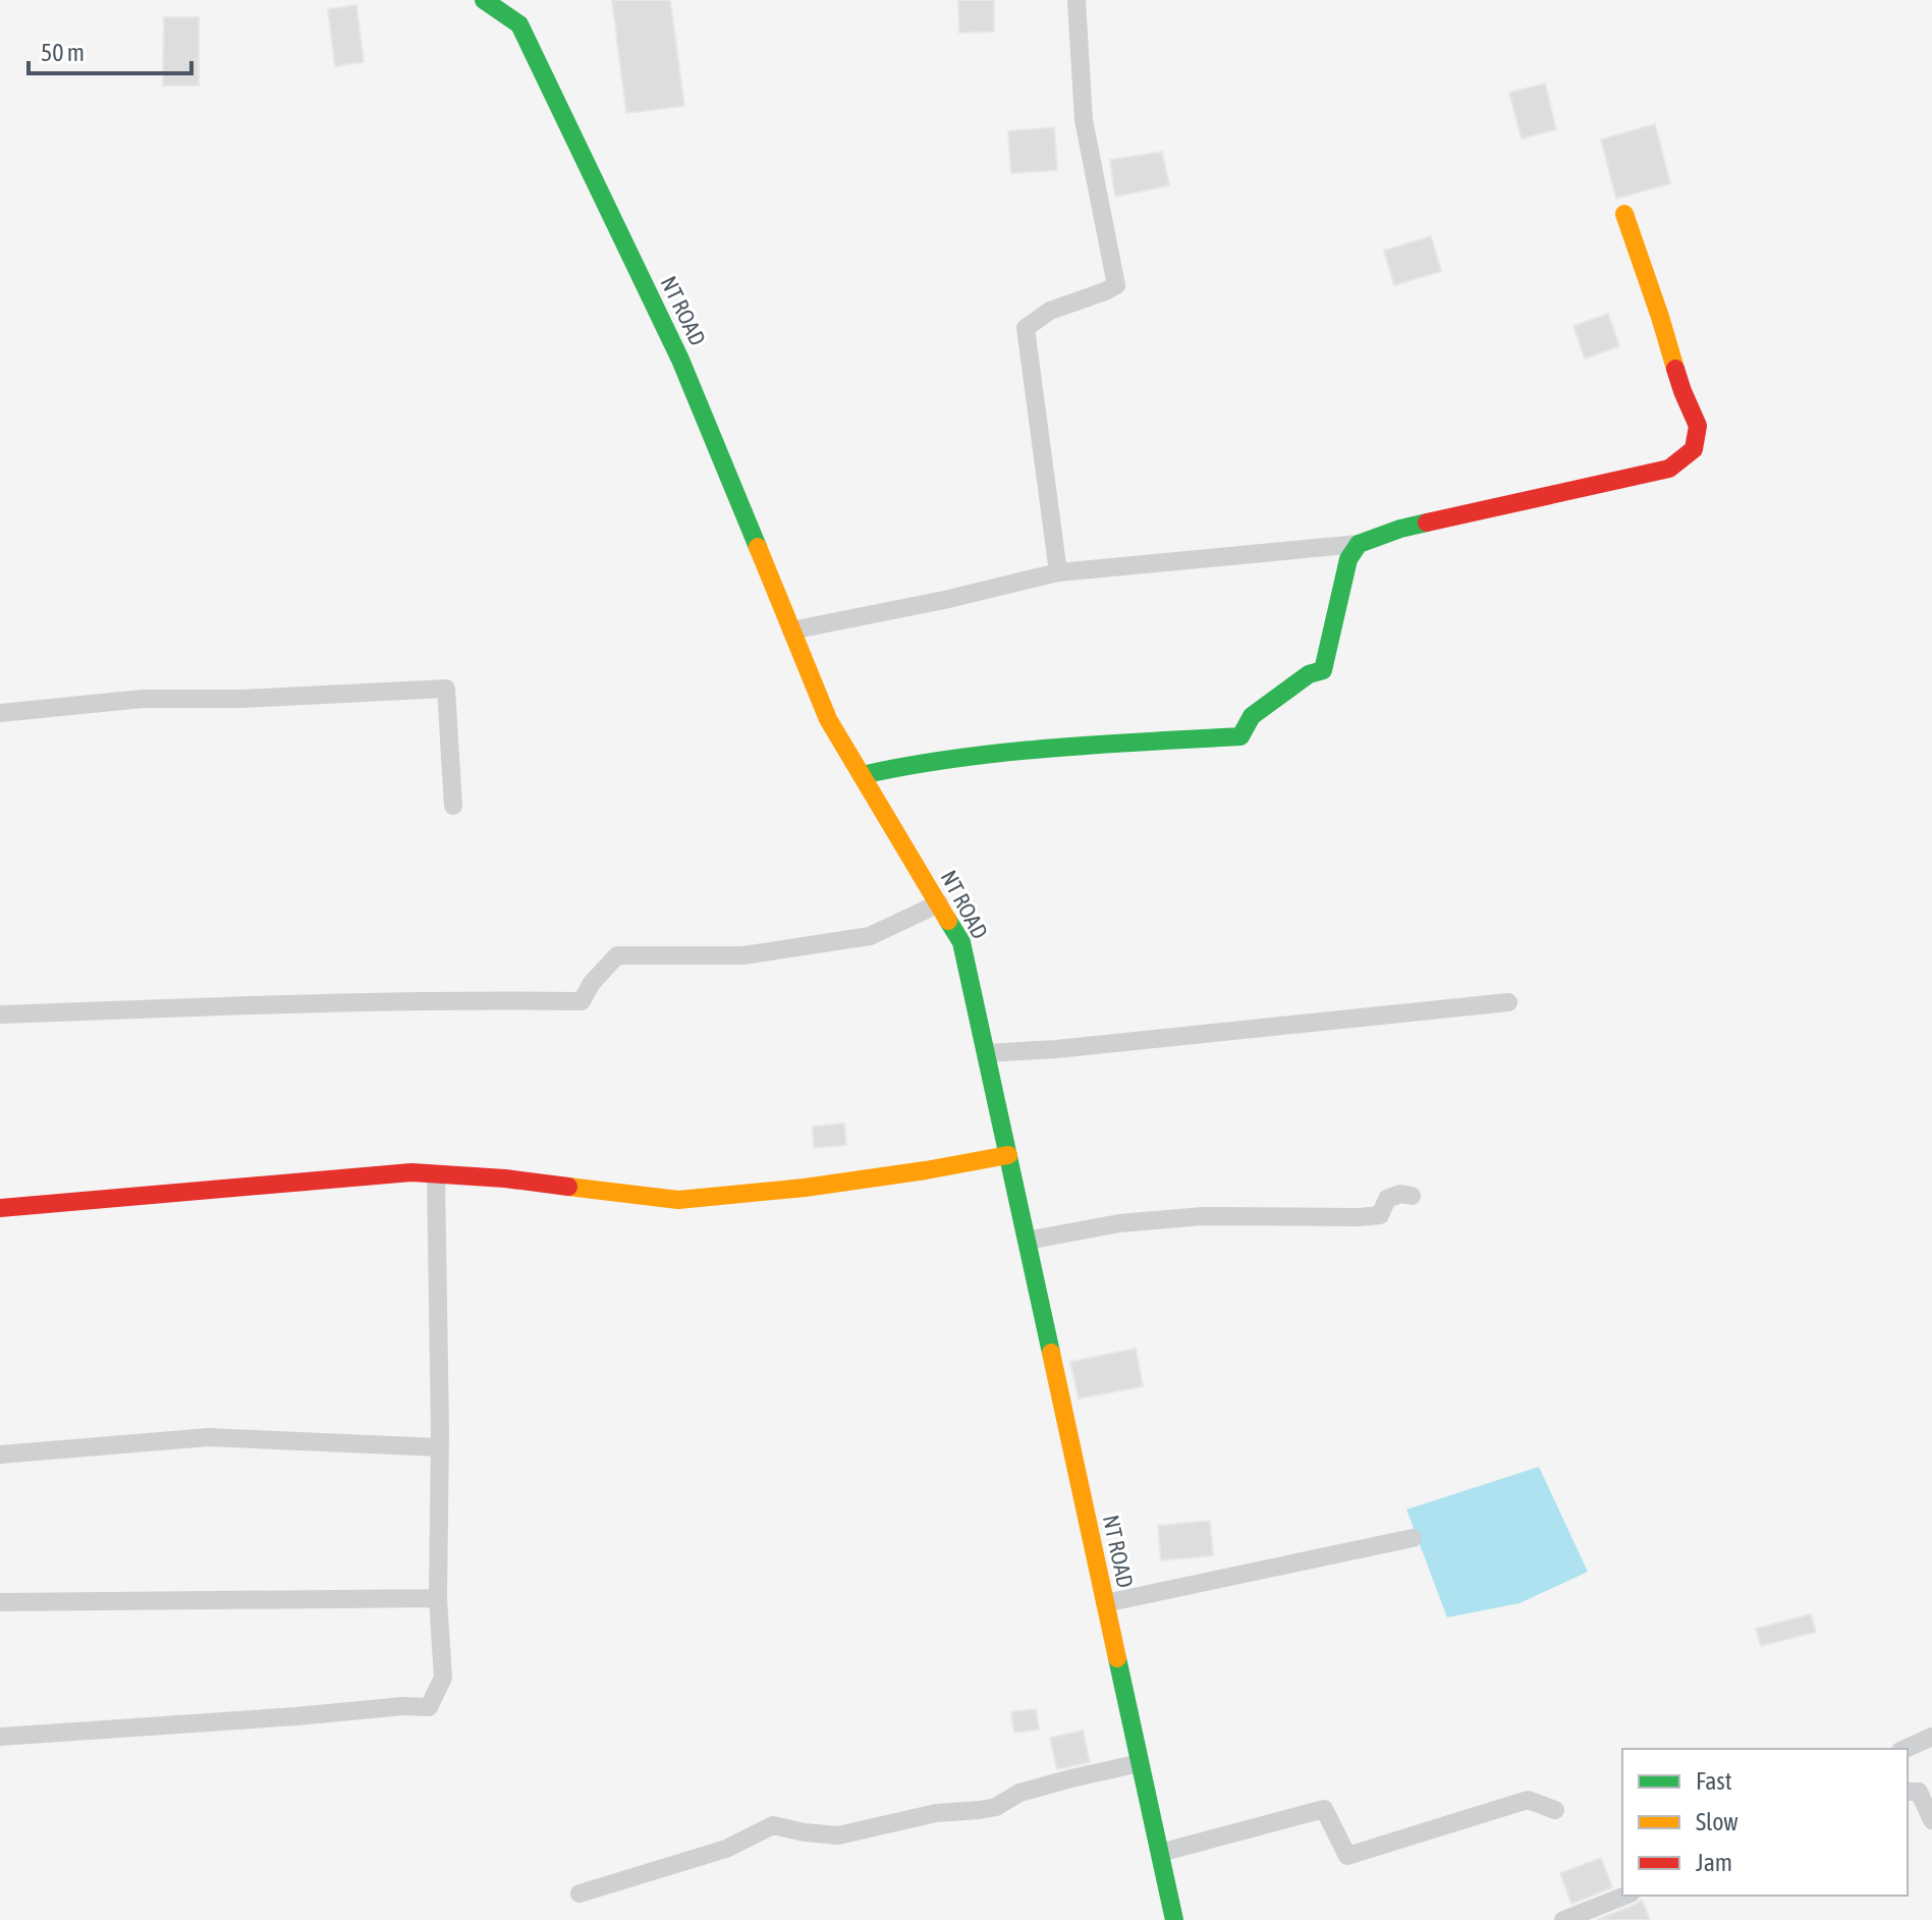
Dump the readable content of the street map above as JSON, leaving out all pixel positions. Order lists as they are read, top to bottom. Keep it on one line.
{"streets":{"street":["NT ROAD"]},"legend":["Fast","Slow","Jam"],"scale_bar":"50 m"}
